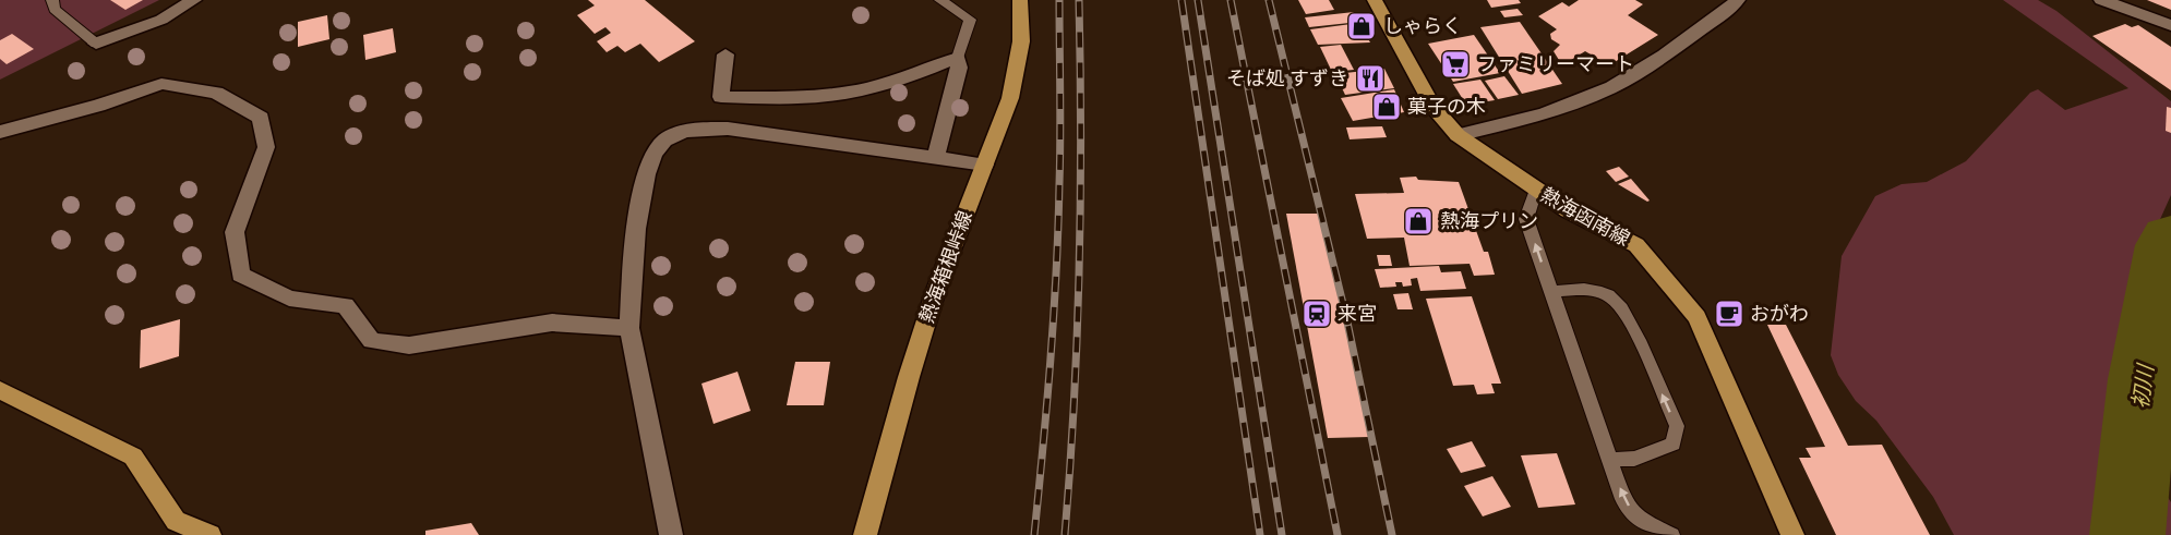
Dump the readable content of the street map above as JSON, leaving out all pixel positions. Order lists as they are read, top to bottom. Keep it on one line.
{"streets":{"main road":["熱海函南線","熱海箱根峠線"]},"water":["初川"],"places":{"shop":["しゃらく","菓子の木","熱海プリン"],"supermarket":["ファミリーマート"],"restaurant":["そば処 すずき"],"station":["来宮"],"cafe":["おがわ"]}}
